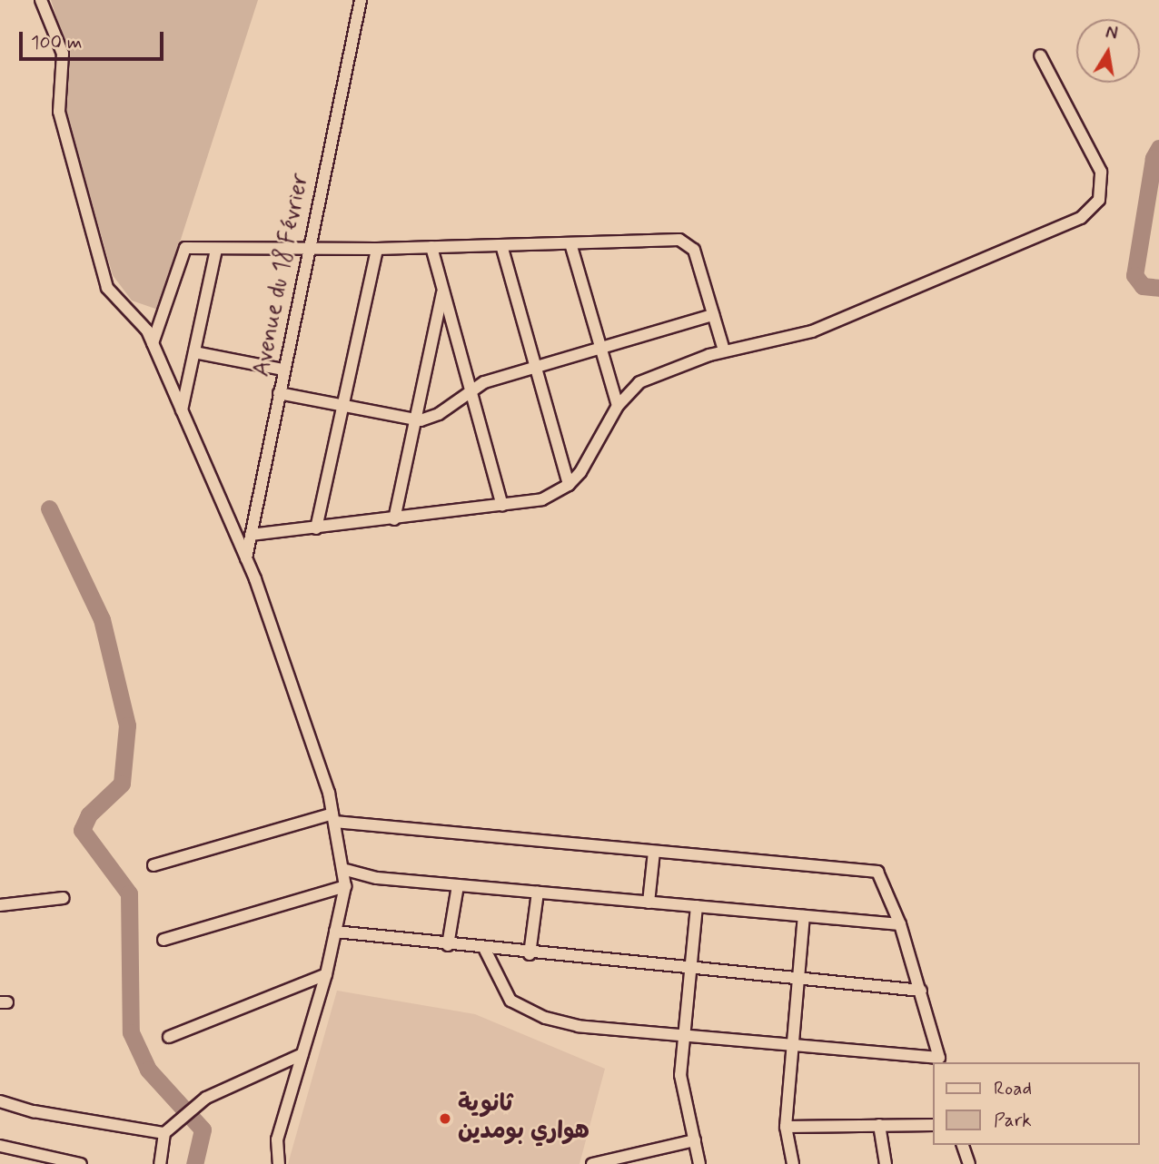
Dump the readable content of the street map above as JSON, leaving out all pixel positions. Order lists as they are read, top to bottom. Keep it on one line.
{"streets":{"street":["Avenue du 18 Février"]},"places":["ثانوية هواري بومدين"],"legend":["Road","Park"],"scale_bar":"100 m","north":"top"}
